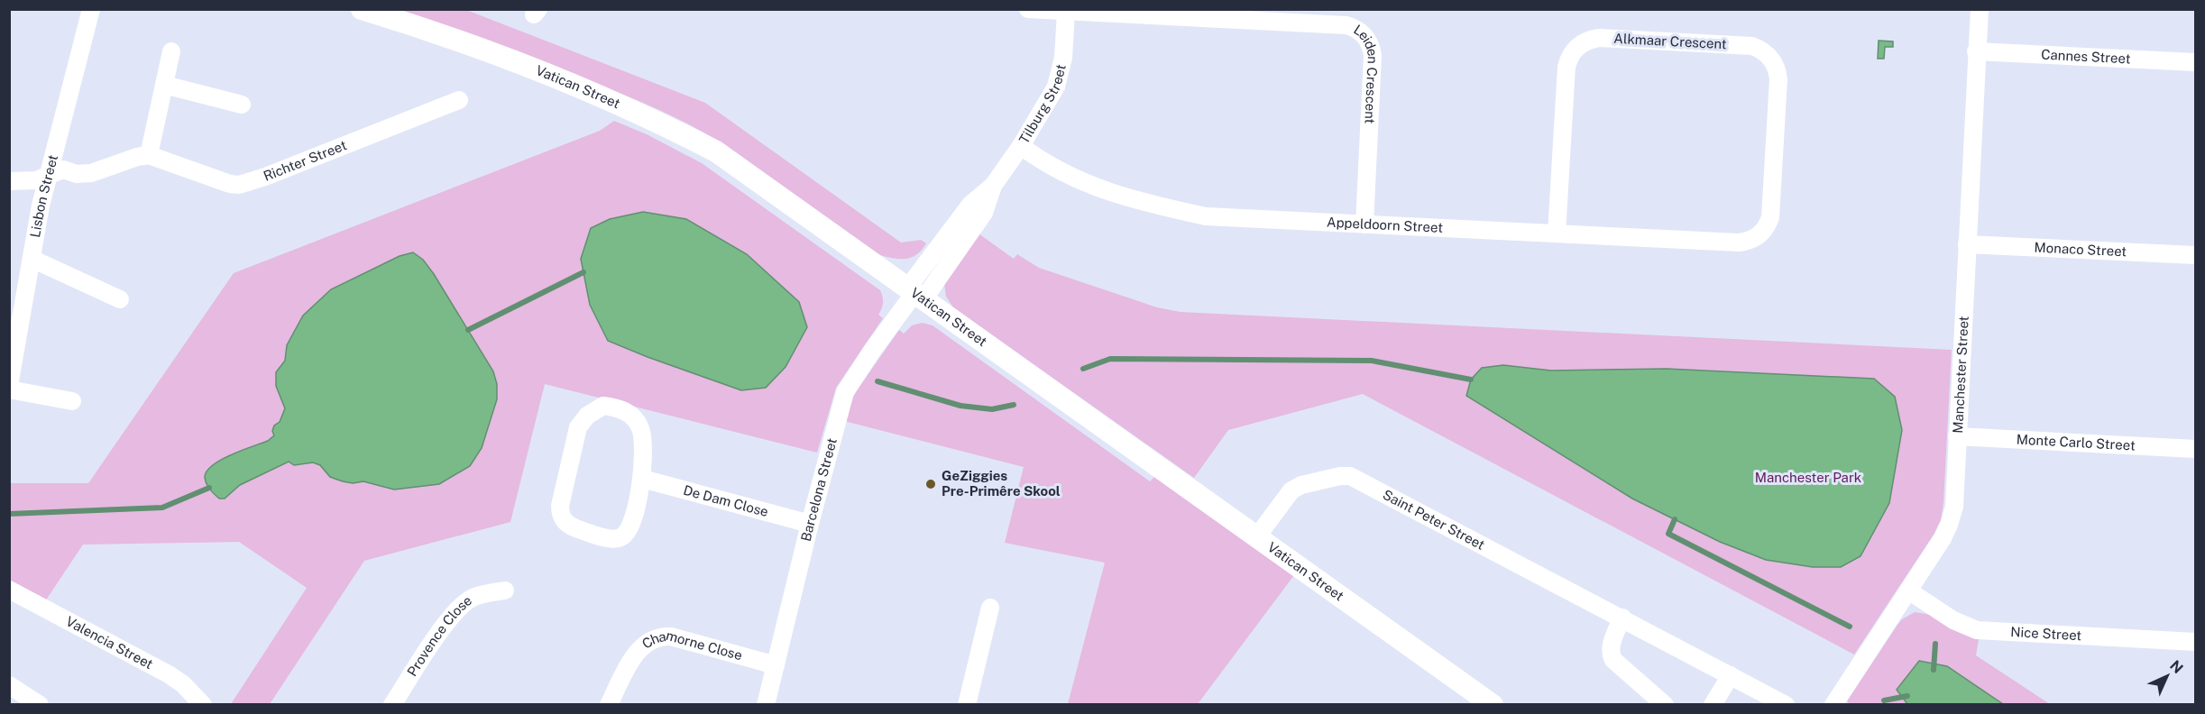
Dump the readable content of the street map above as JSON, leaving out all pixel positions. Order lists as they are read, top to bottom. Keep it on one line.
{"streets":{"street":["Alkmaar Crescent","Cannes Street","Leiden Crescent","Vatican Street","Tilburg Street","Richter Street","Lisbon Street","Appeldoorn Street","Monaco Street","Manchester Street","Monte Carlo Street","Barcelona Street","De Dam Close","Saint Peter Street","Nice Street","Provence Close","Valencia Street","Chamorne Close"]},"crossings":[["Alkmaar Crescent","Appeldoorn Street"],["Cannes Street","Manchester Street"],["Leiden Crescent","Tilburg Street"],["Leiden Crescent","Appeldoorn Street"],["Vatican Street","Tilburg Street"],["Vatican Street","Barcelona Street"],["Vatican Street","Saint Peter Street"],["Tilburg Street","Appeldoorn Street"],["Tilburg Street","Barcelona Street"],["Monaco Street","Manchester Street"],["Manchester Street","Monte Carlo Street"],["Manchester Street","Nice Street"],["Barcelona Street","De Dam Close"],["Barcelona Street","Chamorne Close"]],"parks":["Manchester Park"],"places":["GeZiggies Pre-Primêre Skool"],"north":"top right"}
